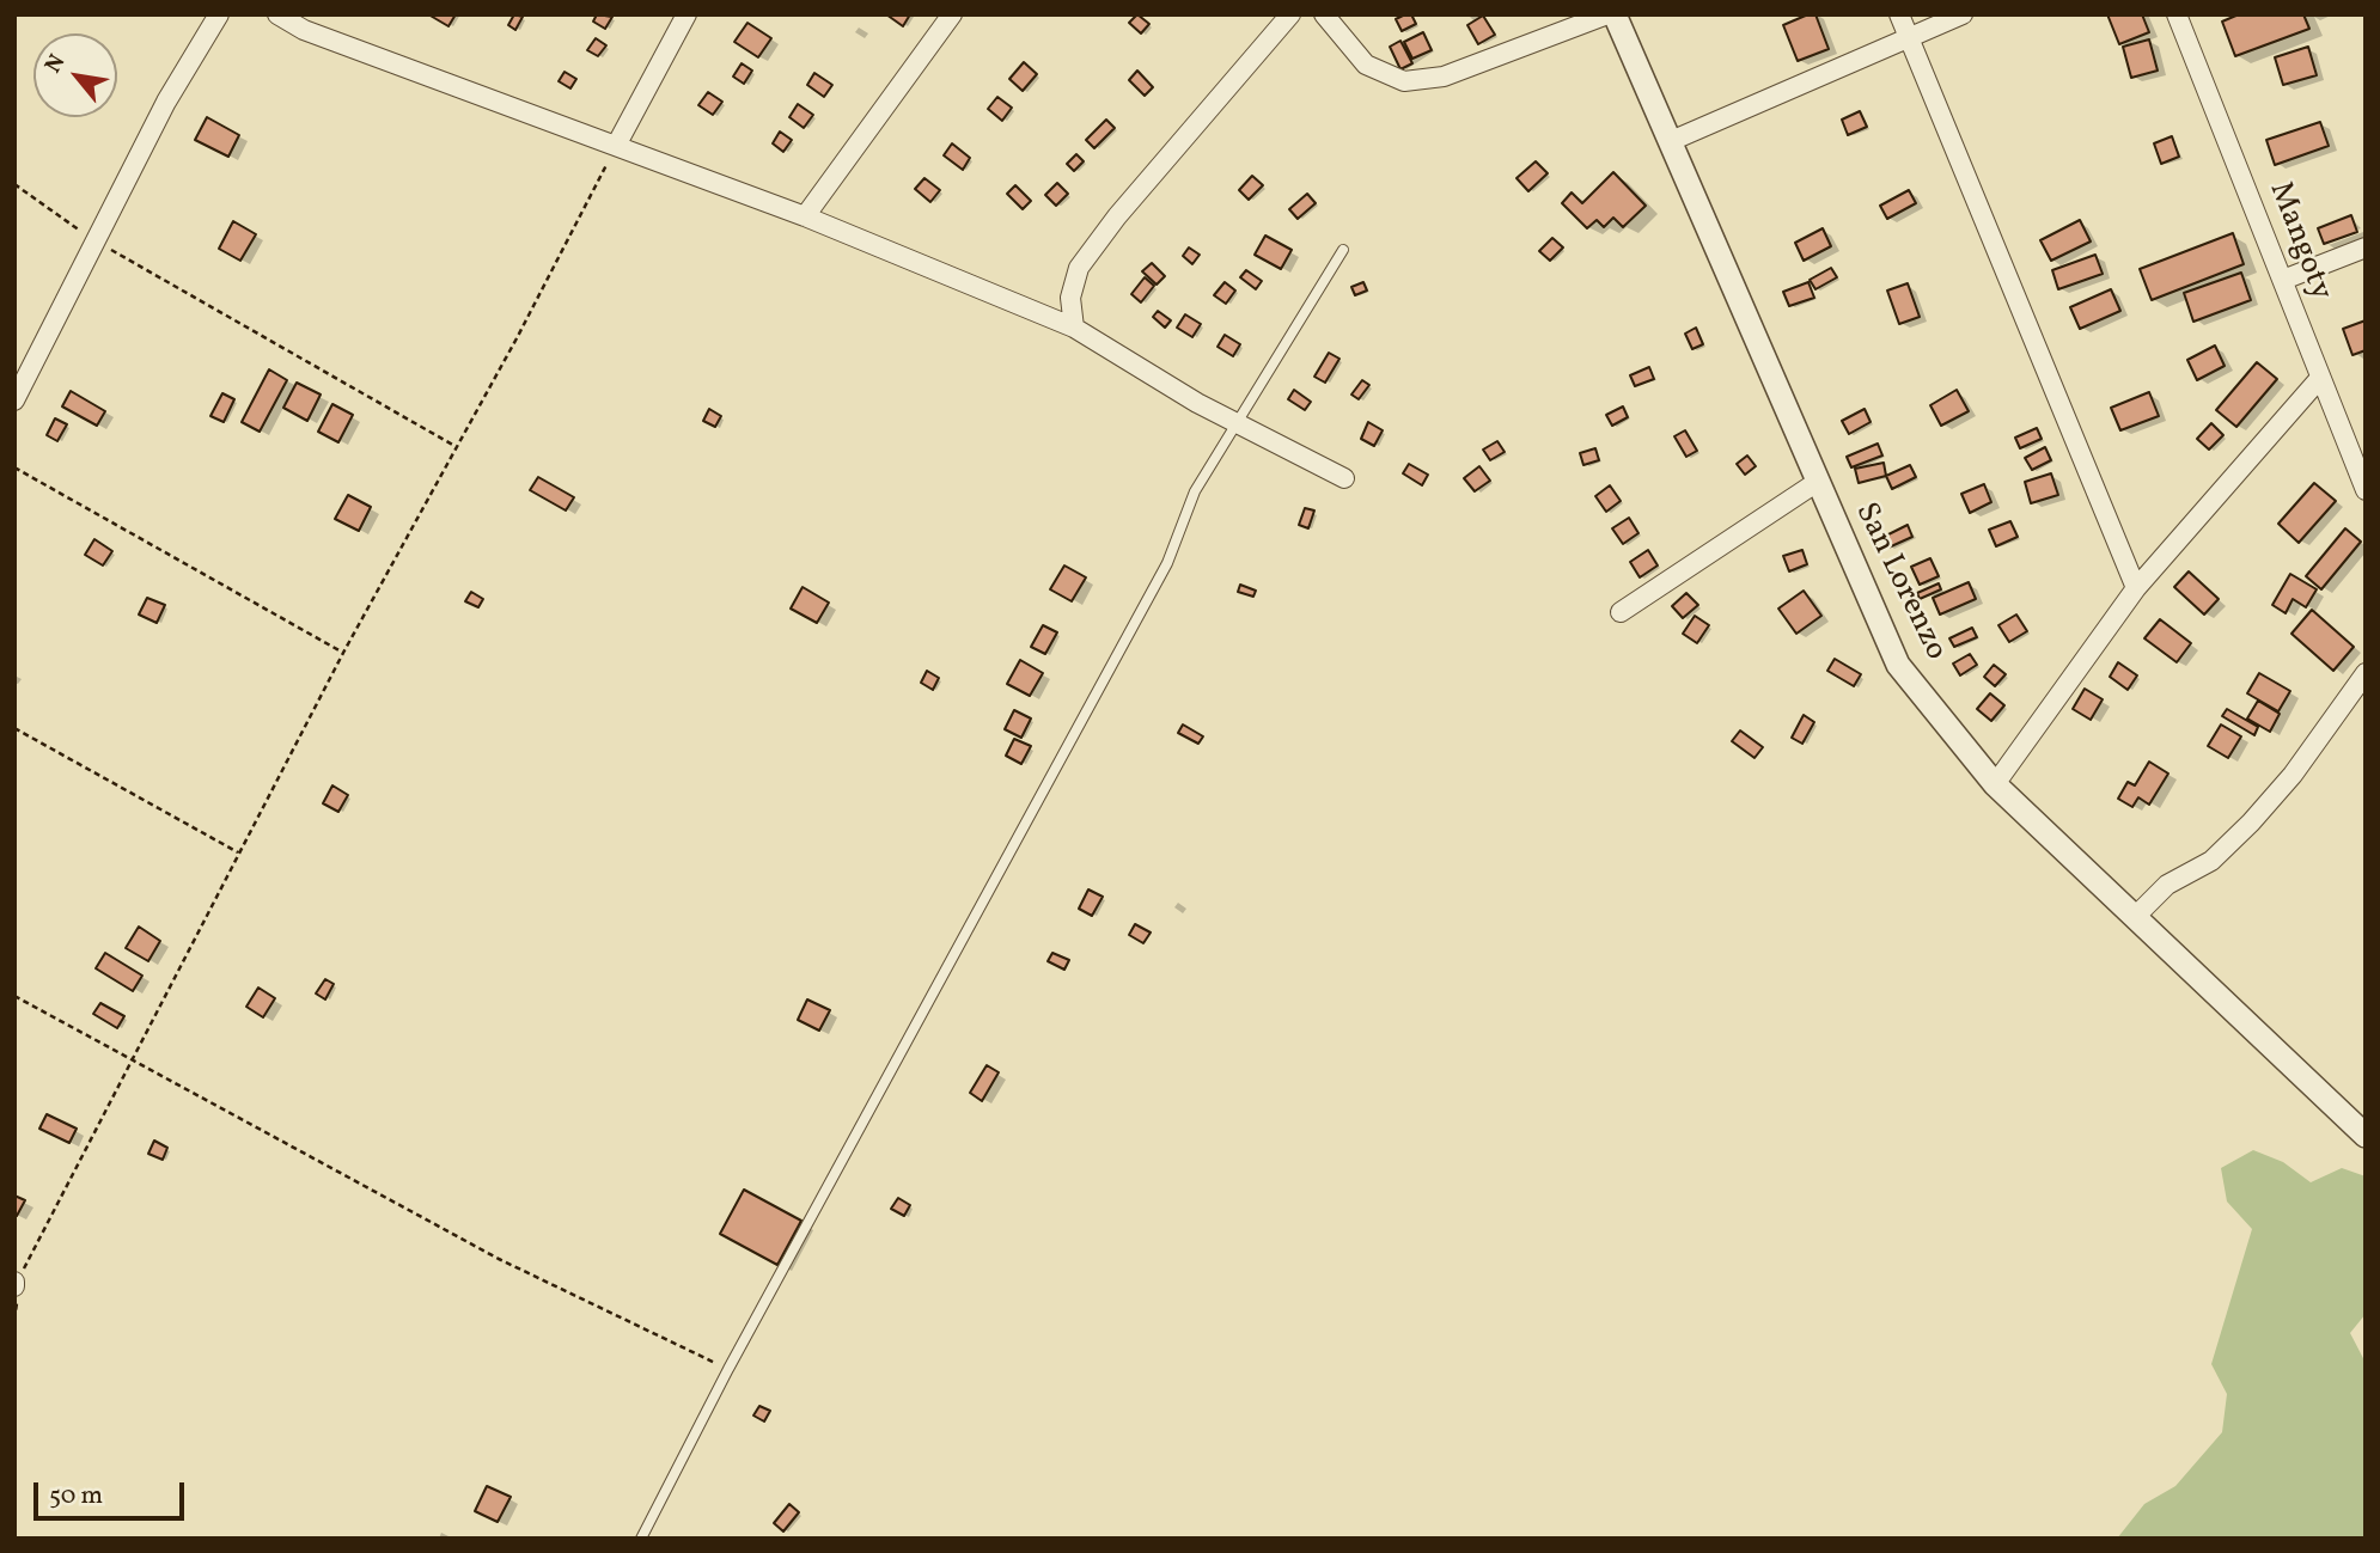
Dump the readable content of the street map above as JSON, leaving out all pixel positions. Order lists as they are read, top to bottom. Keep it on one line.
{"streets":{"street":["Mangoty","San Lorenzo"]},"scale_bar":"50 m","north":"top left"}
